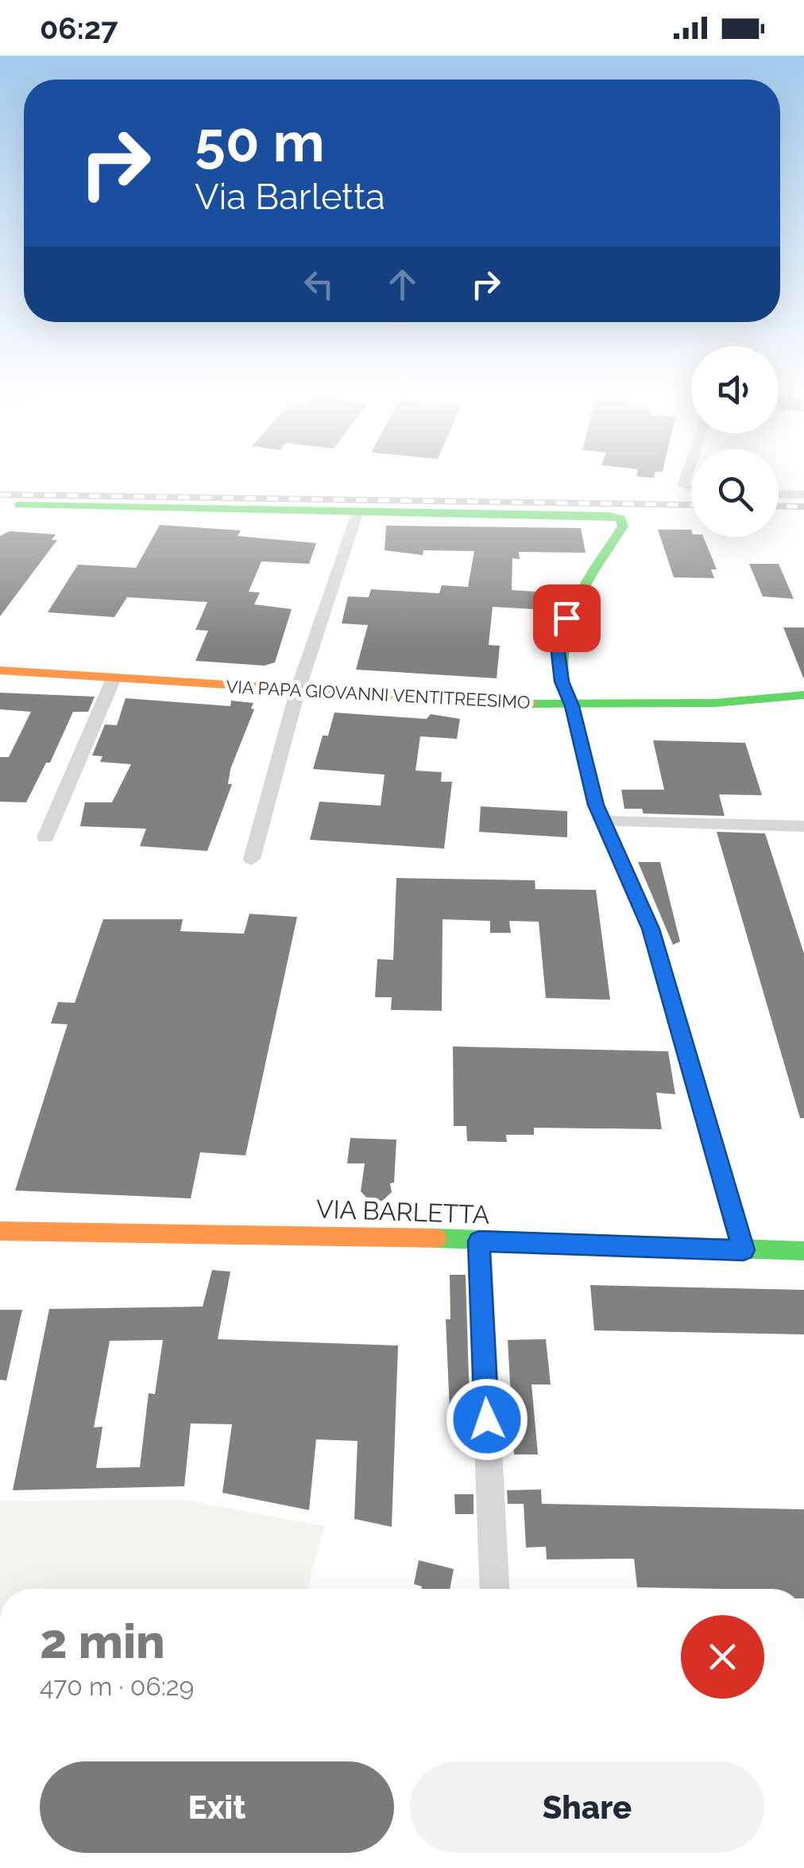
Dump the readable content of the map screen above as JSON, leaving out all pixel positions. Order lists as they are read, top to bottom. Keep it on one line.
{"streets":{"street":["VIA PAPA GIOVANNI VENTITREESIMO","VIA BARLETTA"]},"page":{"status":"06:27","turn":["50 m","Via Barletta"],"heading":["2 min","470 m · 06:29"],"buttons":["Exit","Share"]}}
